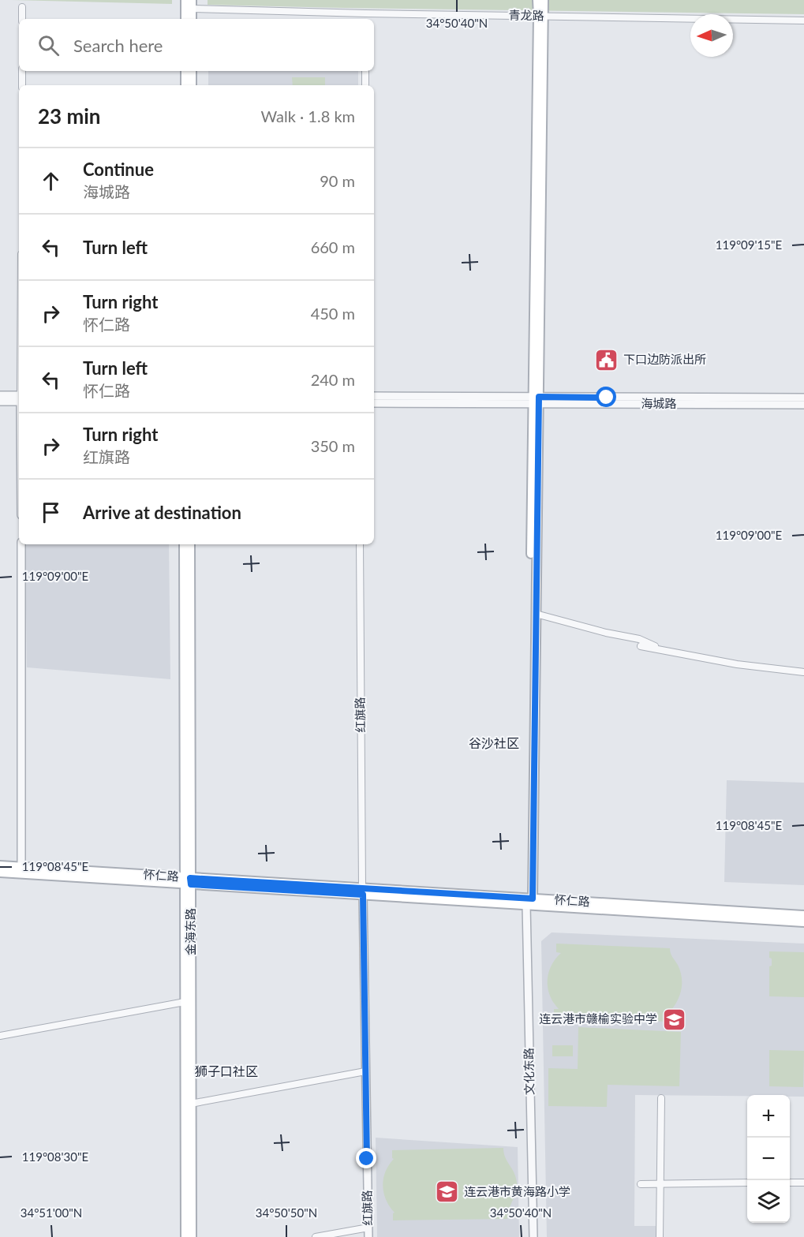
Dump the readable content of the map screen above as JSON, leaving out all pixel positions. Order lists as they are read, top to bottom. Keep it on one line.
{"streets":{"main road":["怀仁路","金海东路"],"street":["青龙路","海城路","红旗路","文化东路"]},"crossings":[["红旗路","怀仁路"],["怀仁路","金海东路"],["怀仁路","文化东路"]],"districts":["谷沙社区","狮子口社区"],"places":{"public building":["下口边防派出所"],"school or university":["连云港市赣榆实验中学","连云港市黄海路小学"]},"north":"left","page":{"search":"Search here","heading":["23 min","Walk · 1.8 km"],"list":[["Continue","海城路","90 m"],["Turn left","660 m"],["Turn right","怀仁路","450 m"],["Turn left","怀仁路","240 m"],["Turn right","红旗路","350 m"],"Arrive at destination"],"map_buttons":["+","−"]},"coordinates":["34°50'40\"N","119°09'15\"E","119°09'00\"E","119°08'45\"E","119°08'30\"E","34°51'00\"N","34°50'50\"N"]}
